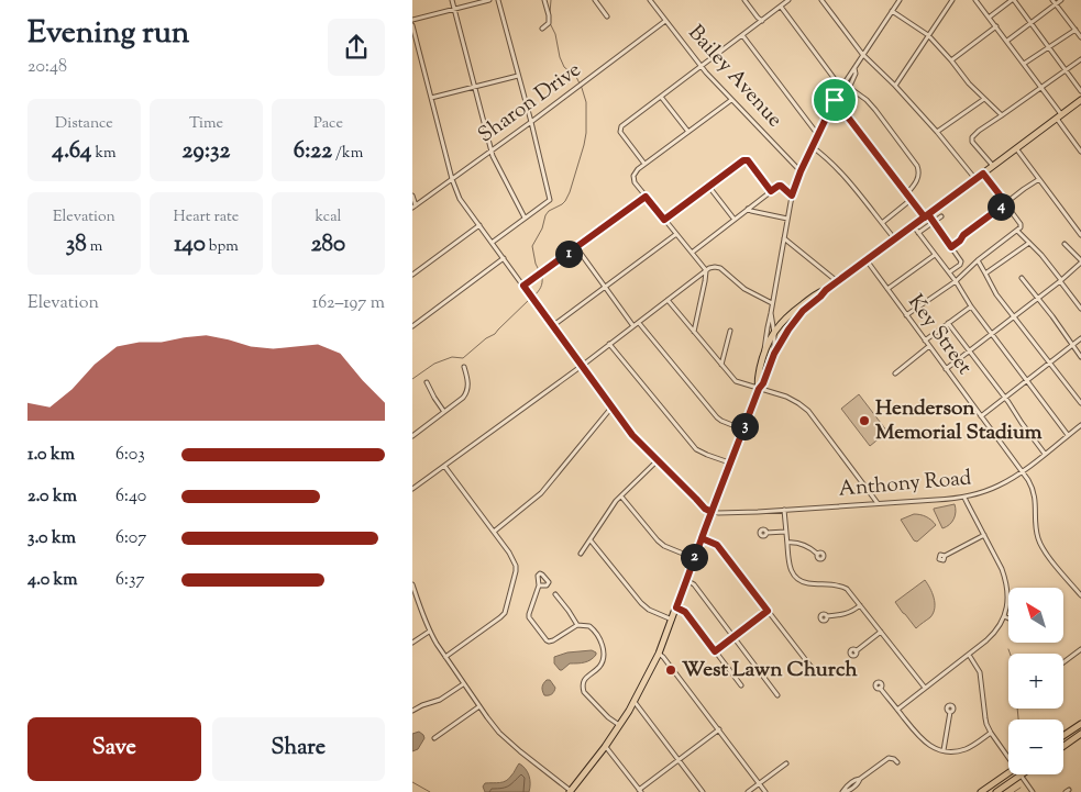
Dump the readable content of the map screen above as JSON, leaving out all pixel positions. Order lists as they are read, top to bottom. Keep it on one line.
{"streets":{"street":["Bailey Avenue","Sharon Drive","Key Street","Anthony Road"]},"crossings":[["Bailey Avenue","Sharon Drive"],["Key Street","Anthony Road"]],"places":["Henderson Memorial Stadium","West Lawn Church"],"north":"top left","page":{"heading":["Evening run","20:48"],"stats":[["Distance","4.64 km"],["Time","29:32"],["Pace","6:22 /km"],["Elevation","38 m"],["Heart rate","140 bpm"],["kcal","280"]],"pins":["4","1","3","2"],"chart":["Elevation","162–197 m"],"list":[{"name":"1.0 km","note":"6:03"},{"name":"2.0 km","note":"6:40"},{"name":"3.0 km","note":"6:07"},{"name":"4.0 km","note":"6:37"}],"map_buttons":["+","−"],"buttons":["Save","Share"]}}
